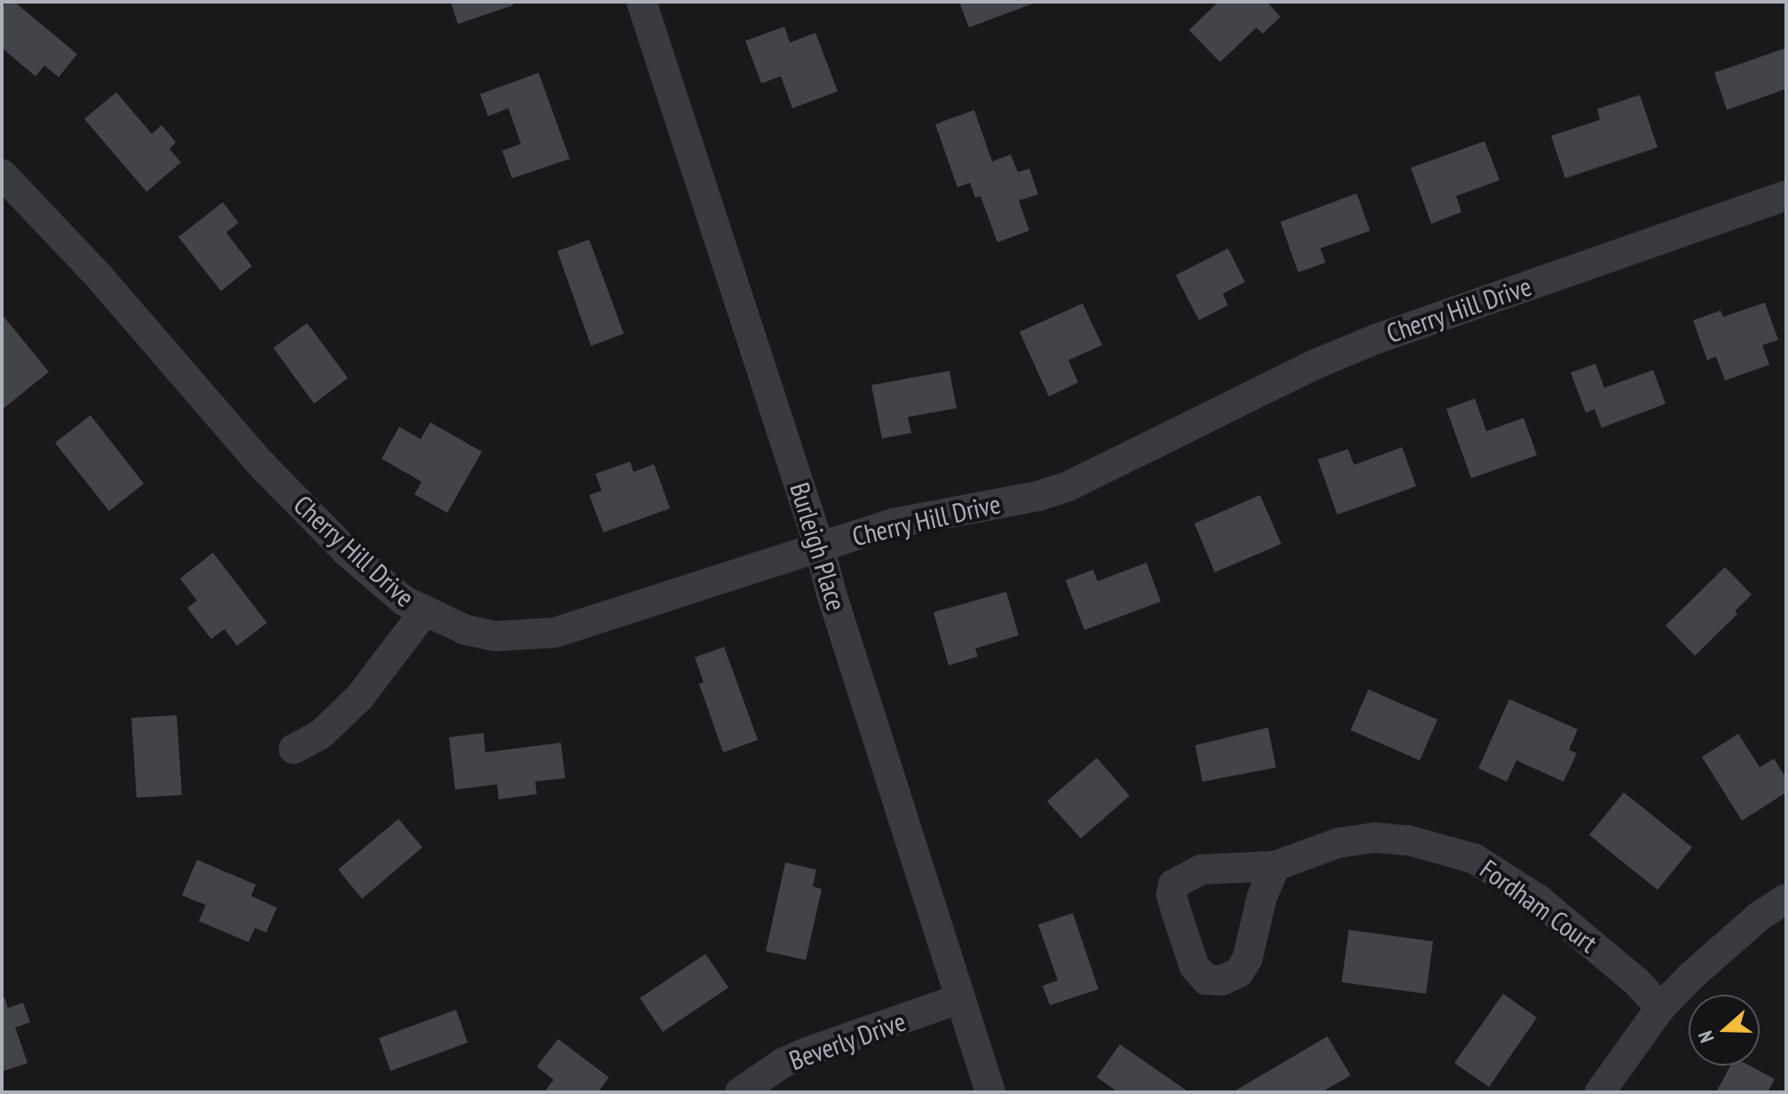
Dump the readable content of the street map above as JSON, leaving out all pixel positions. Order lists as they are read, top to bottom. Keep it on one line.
{"streets":{"street":["Cherry Hill Drive","Burleigh Place","Fordham Court","Beverly Drive"]},"crossings":[["Cherry Hill Drive","Burleigh Place"],["Burleigh Place","Beverly Drive"]],"north":"left"}
